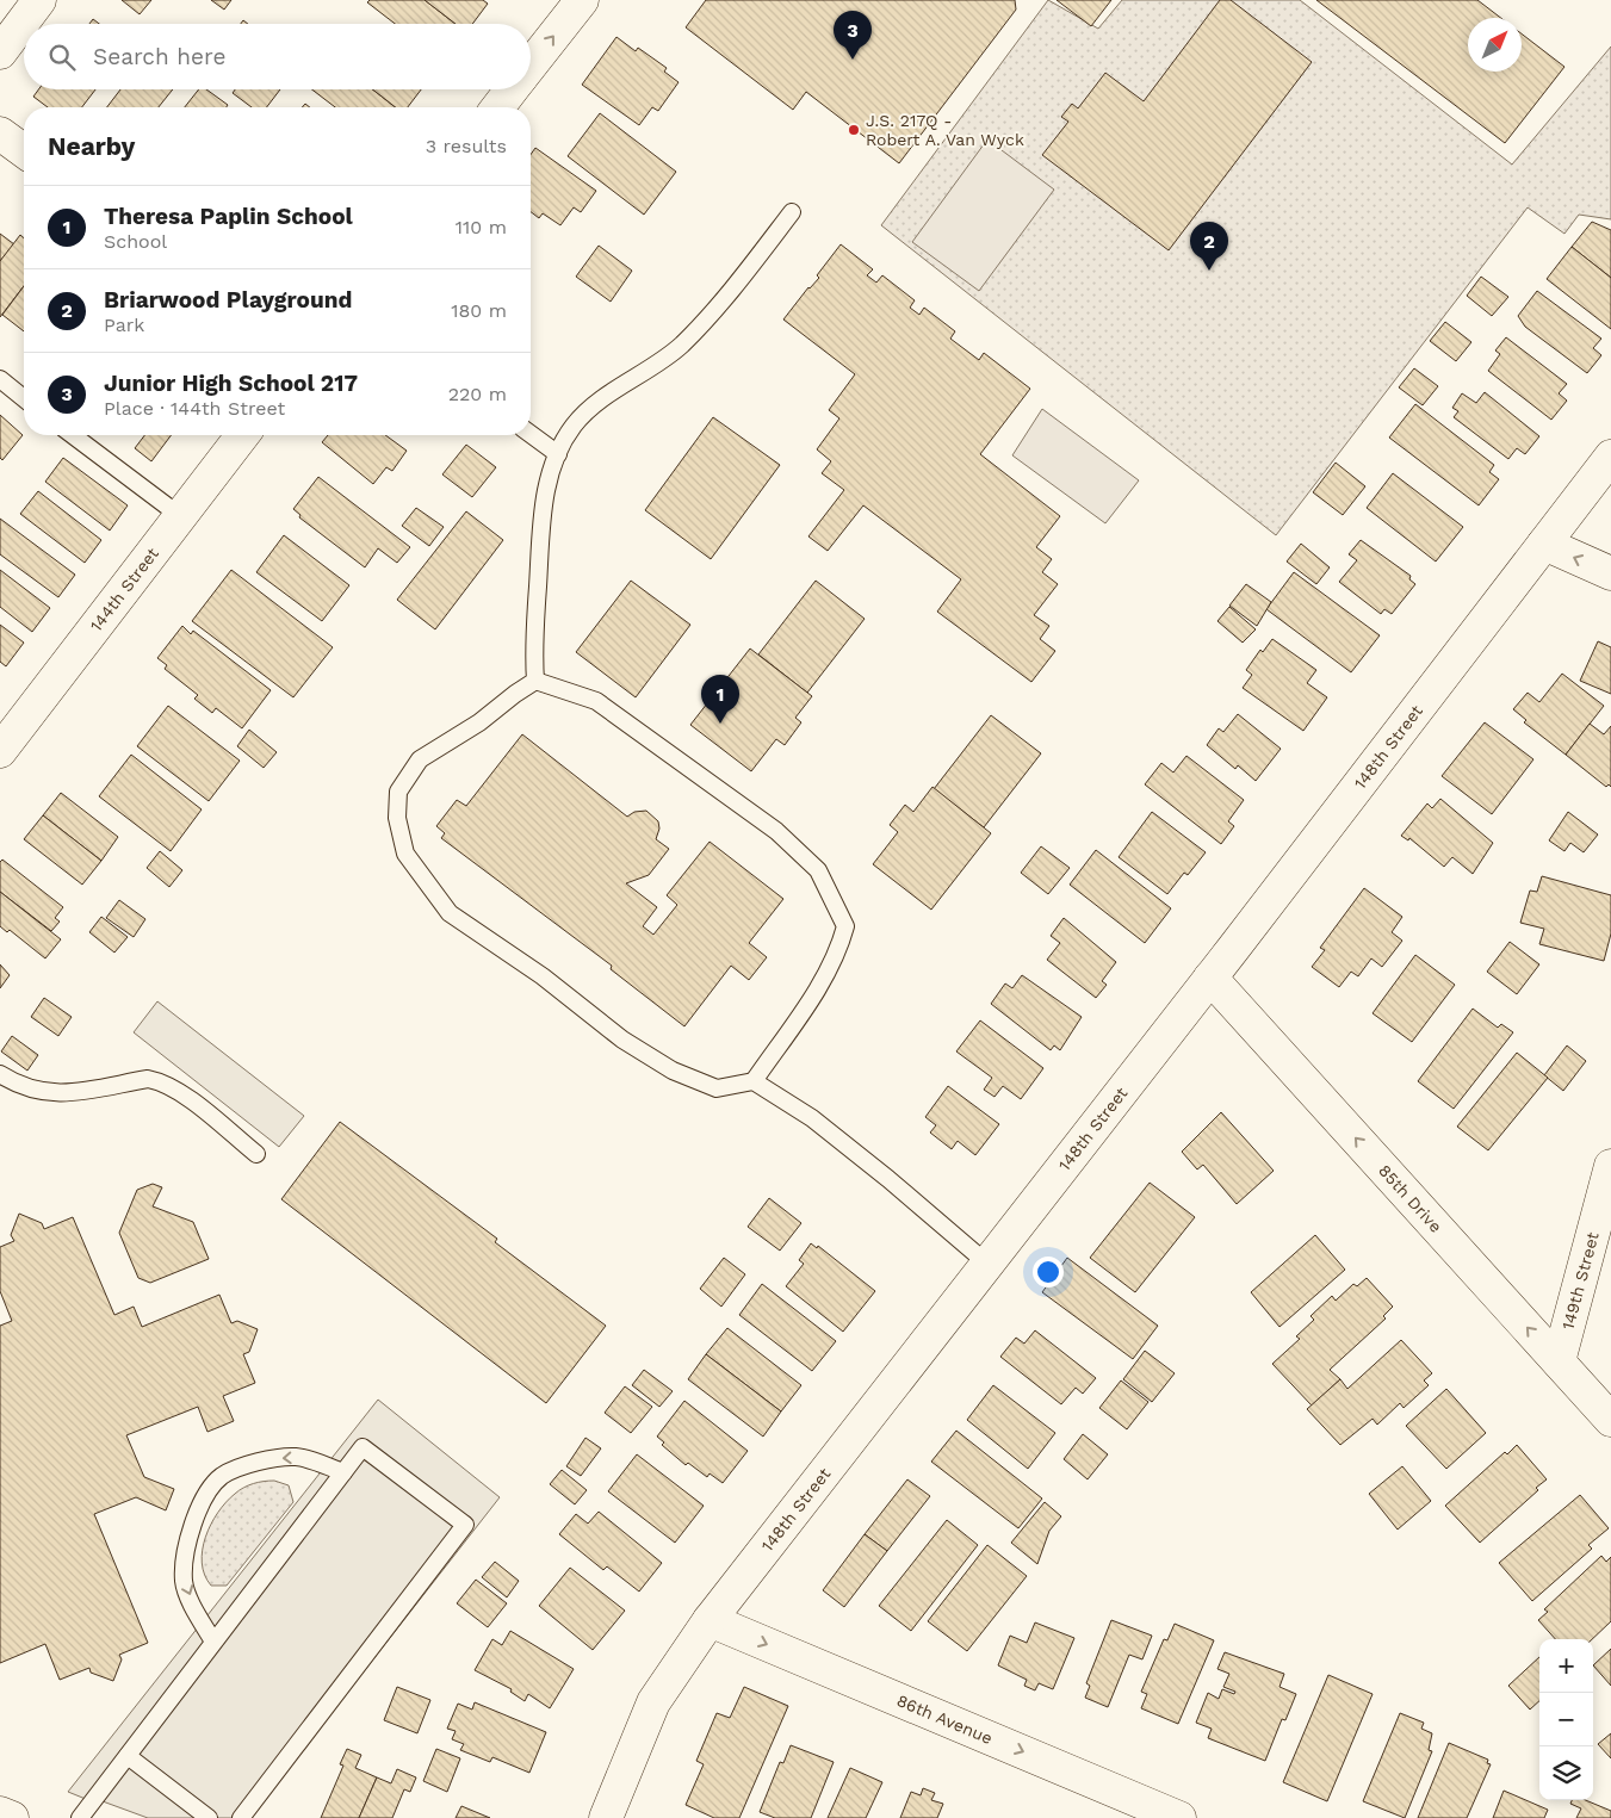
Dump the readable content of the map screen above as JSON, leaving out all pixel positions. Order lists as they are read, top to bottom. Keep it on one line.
{"streets":{"street":["144th Street","148th Street","85th Drive","149th Street","86th Avenue"]},"crossings":[["148th Street","85th Drive"],["148th Street","86th Avenue"],["85th Drive","149th Street"]],"one_way":["85th Drive","86th Avenue"],"places":["J.S. 217Q - Robert A. Van Wyck"],"north":"top right","page":{"pins":["3","2","1"],"search":"Search here","heading":["Nearby","3 results"],"list":[{"mark":"1","name":"Theresa Paplin School","note":"School","value":"110 m"},{"mark":"2","name":"Briarwood Playground","note":"Park","value":"180 m"},{"mark":"3","name":"Junior High School 217","note":"Place · 144th Street","value":"220 m"}],"map_buttons":["+","−"]}}
